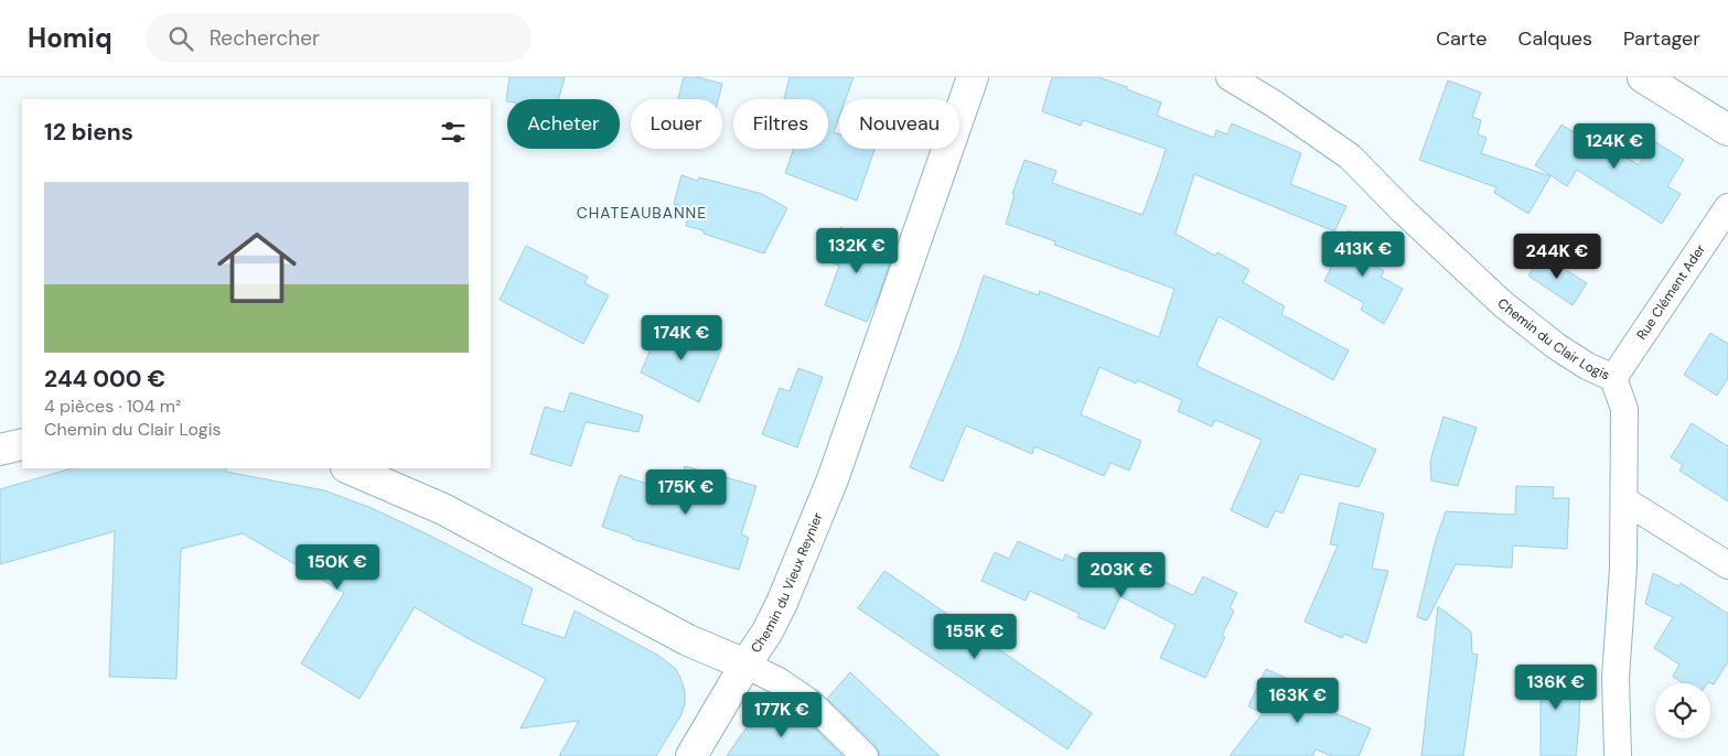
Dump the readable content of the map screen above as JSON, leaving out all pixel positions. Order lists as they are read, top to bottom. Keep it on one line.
{"streets":{"street":["Rue Clément Ader","Chemin du Clair Logis","Chemin du Vieux Reynier"]},"crossings":[["Rue Clément Ader","Chemin du Clair Logis"]],"districts":["CHATEAUBANNE"],"page":{"header":"Homiq","search":"Rechercher","nav":["Carte","Calques","Partager"],"chip":["Acheter","Louer","Filtres","Nouveau"],"heading":"12 biens","price":["124K €","132K €","413K €","244K €","174K €","175K €","150K €","203K €","155K €","136K €","163K €","177K €"],"list":[{"name":"244 000 €","note":"4 pièces · 104 m² · Chemin du Clair Logis"}]}}
